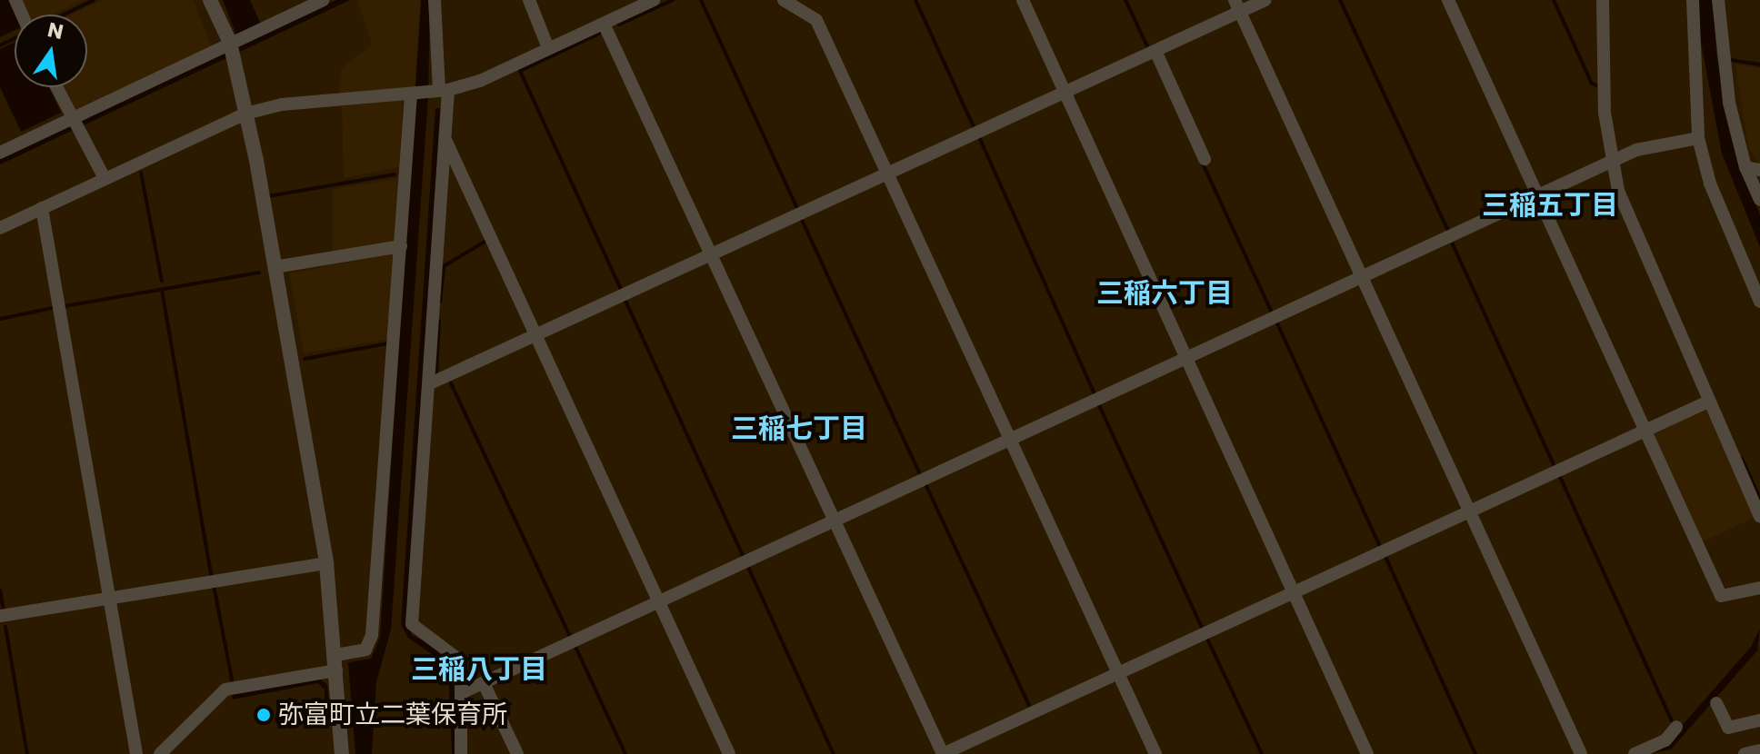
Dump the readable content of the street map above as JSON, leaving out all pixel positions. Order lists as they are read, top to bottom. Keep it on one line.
{"districts":["三稲五丁目","三稲六丁目","三稲七丁目","三稲八丁目"],"places":["弥富町立二葉保育所"],"north":"top"}
